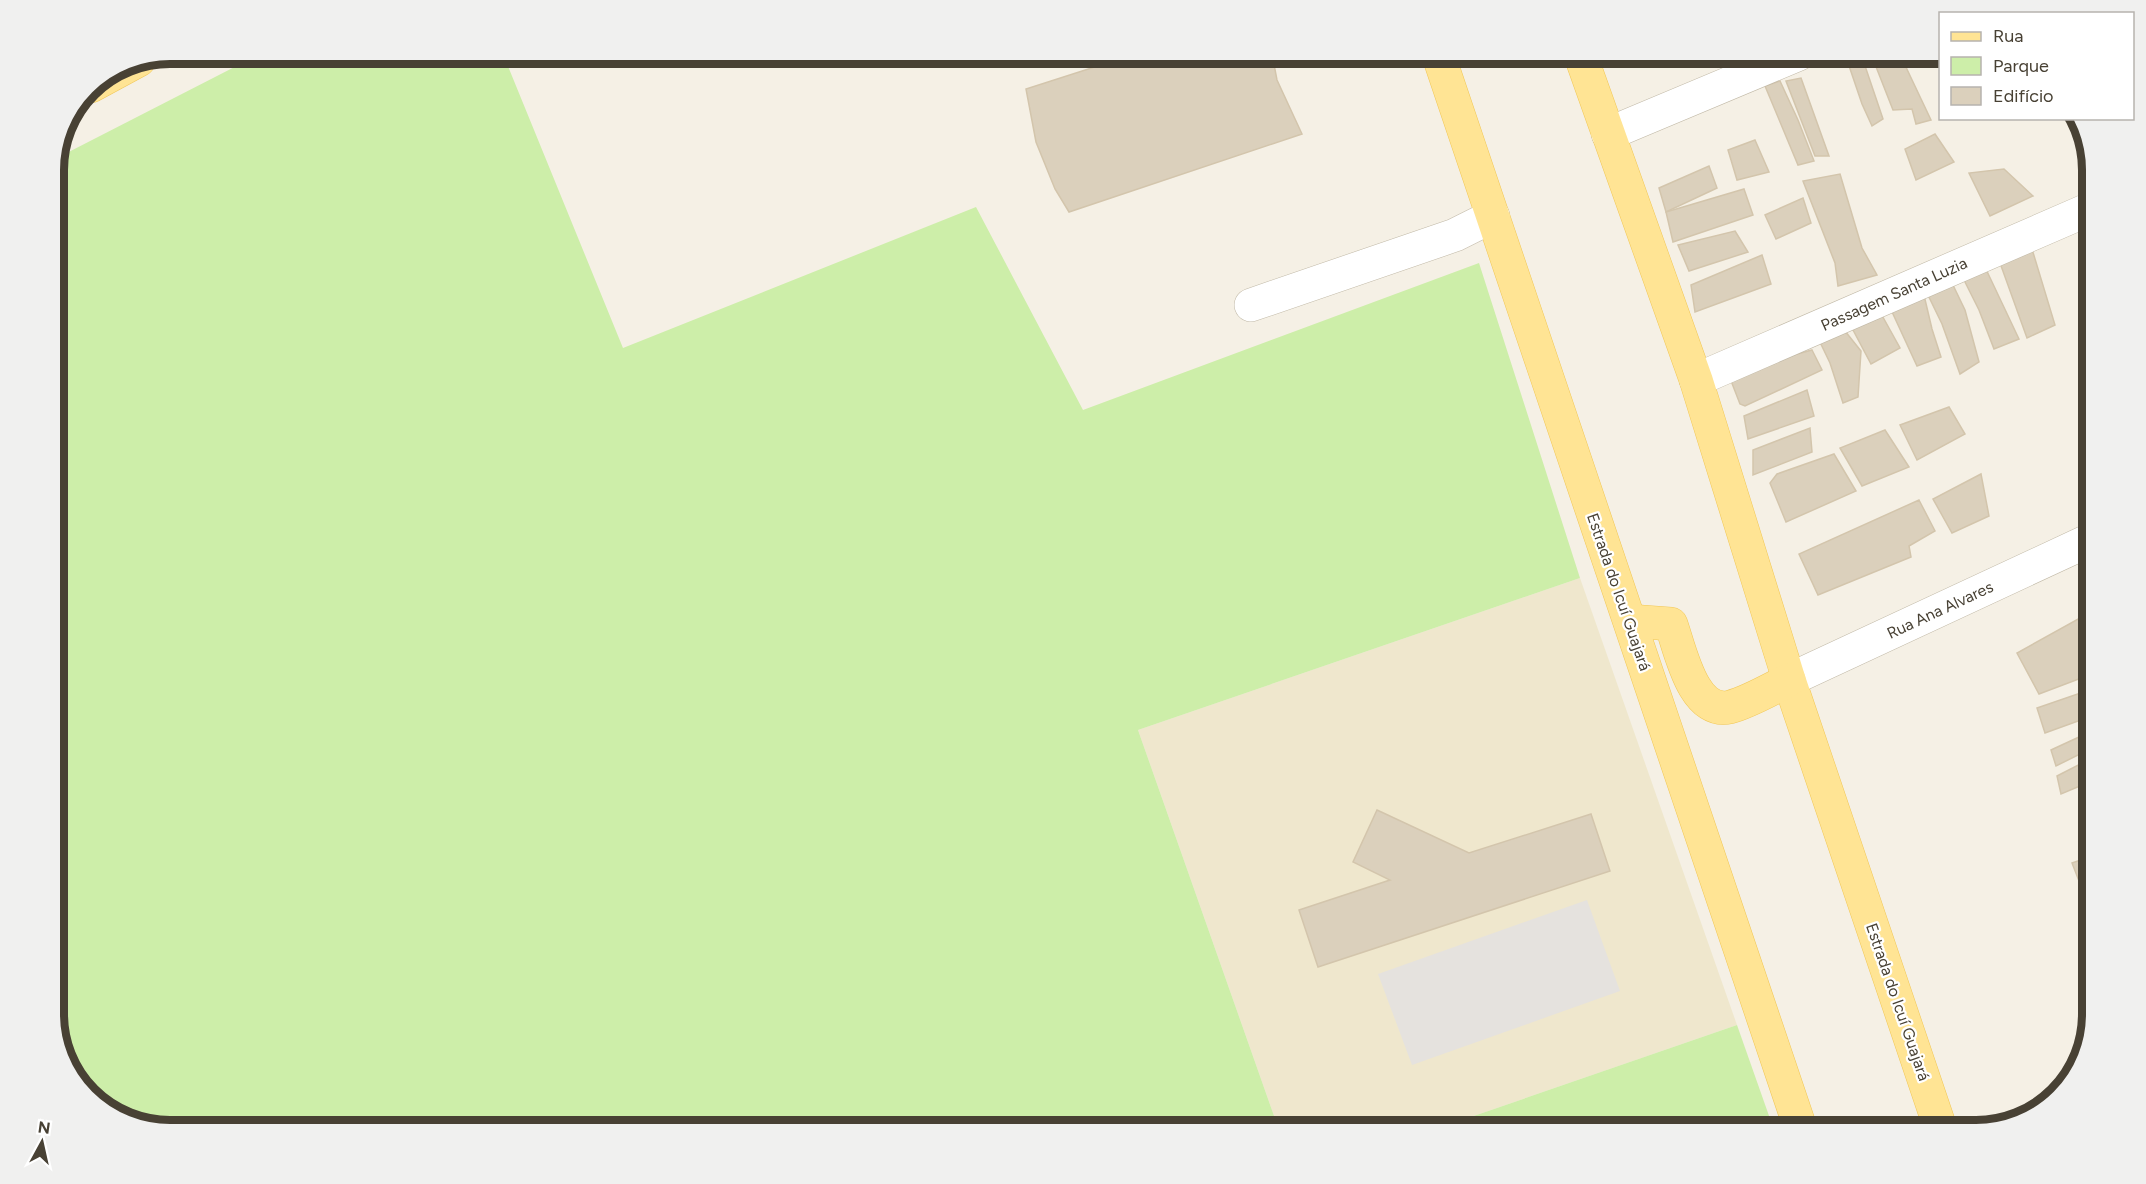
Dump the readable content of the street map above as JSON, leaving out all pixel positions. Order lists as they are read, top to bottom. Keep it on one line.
{"streets":{"main road":["Estrada do Icuí Guajará"],"street":["Passagem Santa Luzia","Rua Ana Alvares"]},"crossings":[["Passagem Santa Luzia","Estrada do Icuí Guajará"],["Estrada do Icuí Guajará","Rua Ana Alvares"]],"legend":["Rua","Parque","Edifício"],"north":"top"}
